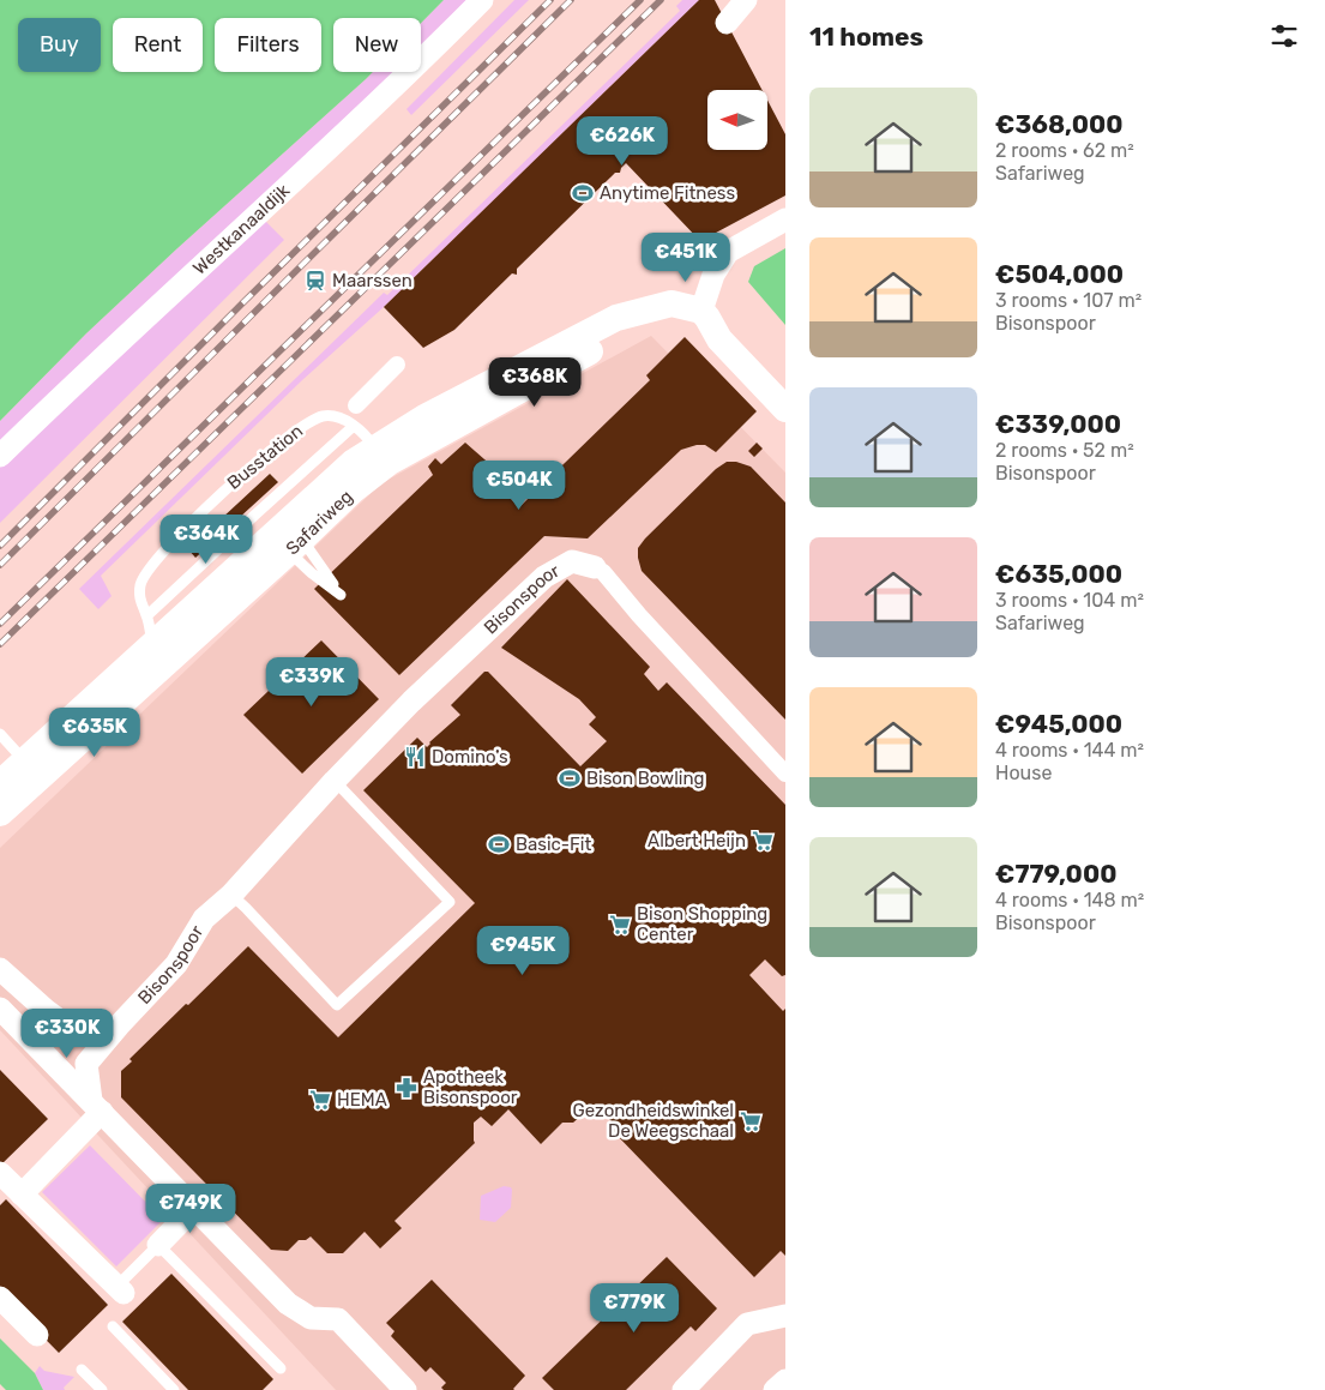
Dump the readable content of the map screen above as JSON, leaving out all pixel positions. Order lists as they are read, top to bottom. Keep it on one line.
{"streets":{"street":["Westkanaaldijk","Safariweg","Bisonspoor"],"lane":["Busstation"]},"crossings":[["Busstation","Safariweg"]],"places":{"sports":["Anytime Fitness","Bison Bowling","Basic-Fit"],"station":["Maarssen"],"restaurant":["Domino's"],"supermarket":["Albert Heijn","Bison Shopping Center","HEMA","Gezondheidswinkel De Weegschaal"],"pharmacy":["Apotheek Bisonspoor"]},"north":"left","page":{"heading":"11 homes","chip":["Buy","Rent","Filters","New"],"list":[{"name":"€368,000","note":"2 rooms · 62 m² · Safariweg"},{"name":"€504,000","note":"3 rooms · 107 m² · Bisonspoor"},{"name":"€339,000","note":"2 rooms · 52 m² · Bisonspoor"},{"name":"€635,000","note":"3 rooms · 104 m² · Safariweg"},{"name":"€945,000","note":"4 rooms · 144 m² · House"},{"name":"€779,000","note":"4 rooms · 148 m² · Bisonspoor"}],"price":["€626K","€451K","€368K","€504K","€364K","€339K","€635K","€945K","€330K","€749K","€779K"]}}
